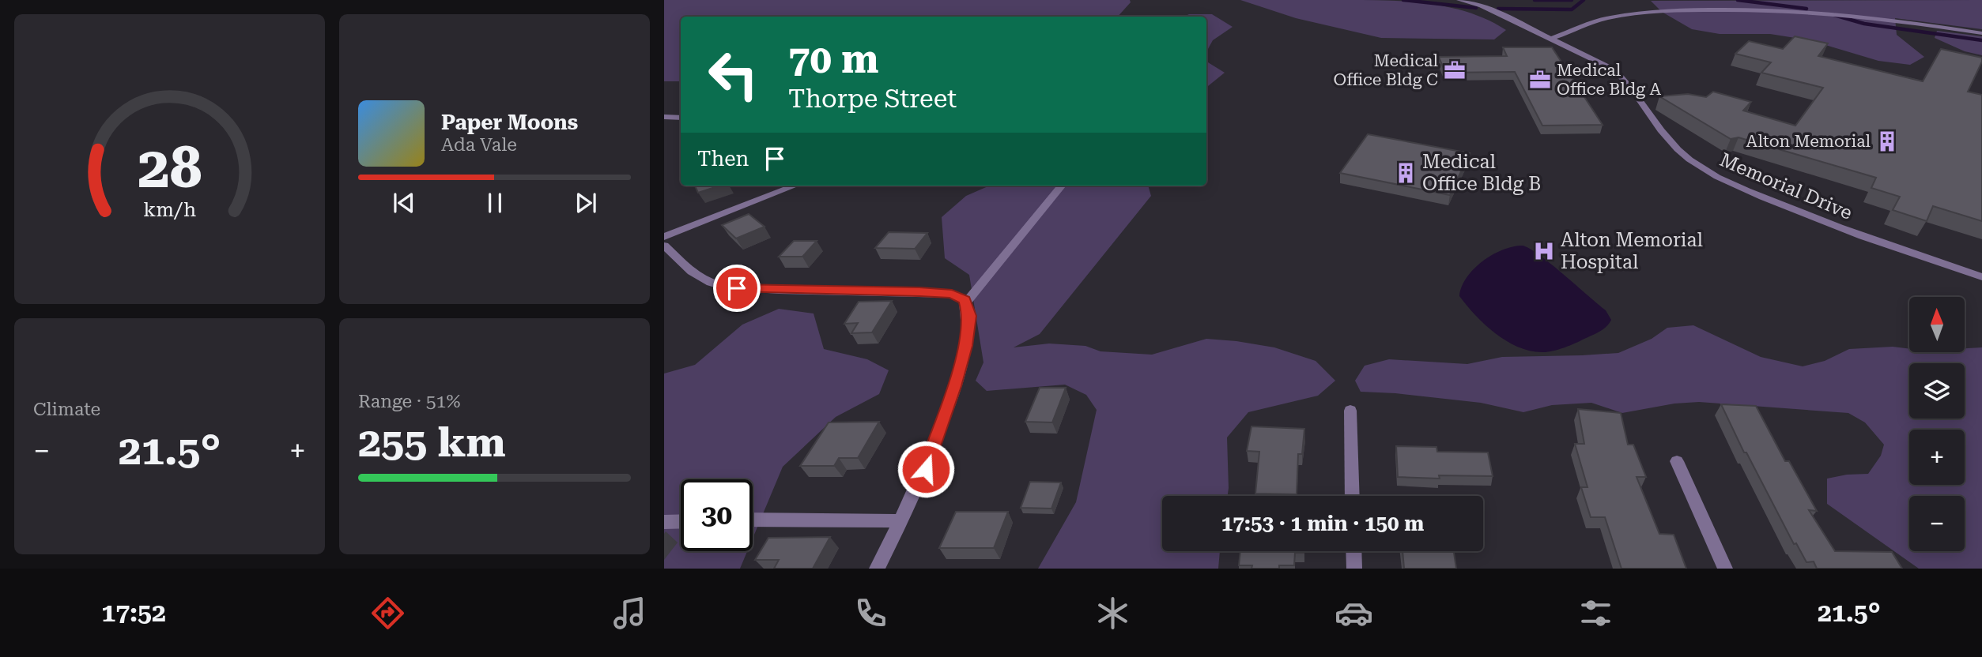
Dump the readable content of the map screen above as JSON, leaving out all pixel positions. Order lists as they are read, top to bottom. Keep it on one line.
{"streets":{"street":["Memorial Drive"]},"places":{"office":["Medical Office Bldg C","Medical Office Bldg A"],"building":["Alton Memorial","Medical Office Bldg B"],"hospital":["Alton Memorial Hospital"]},"north":"top","page":{"turn":["70 m","Thorpe Street"],"song":["Paper Moons","Ada Vale"],"then":"Then","map_buttons":["+","−"],"tile":["Climate",["Range · 51%","255 km"]],"heat":["−","21.5°","+"],"limit":"30","trip":"17:53 · 1 min · 150 m","tabs":["17:52","21.5°"],"gauge":["28","km/h"]}}
